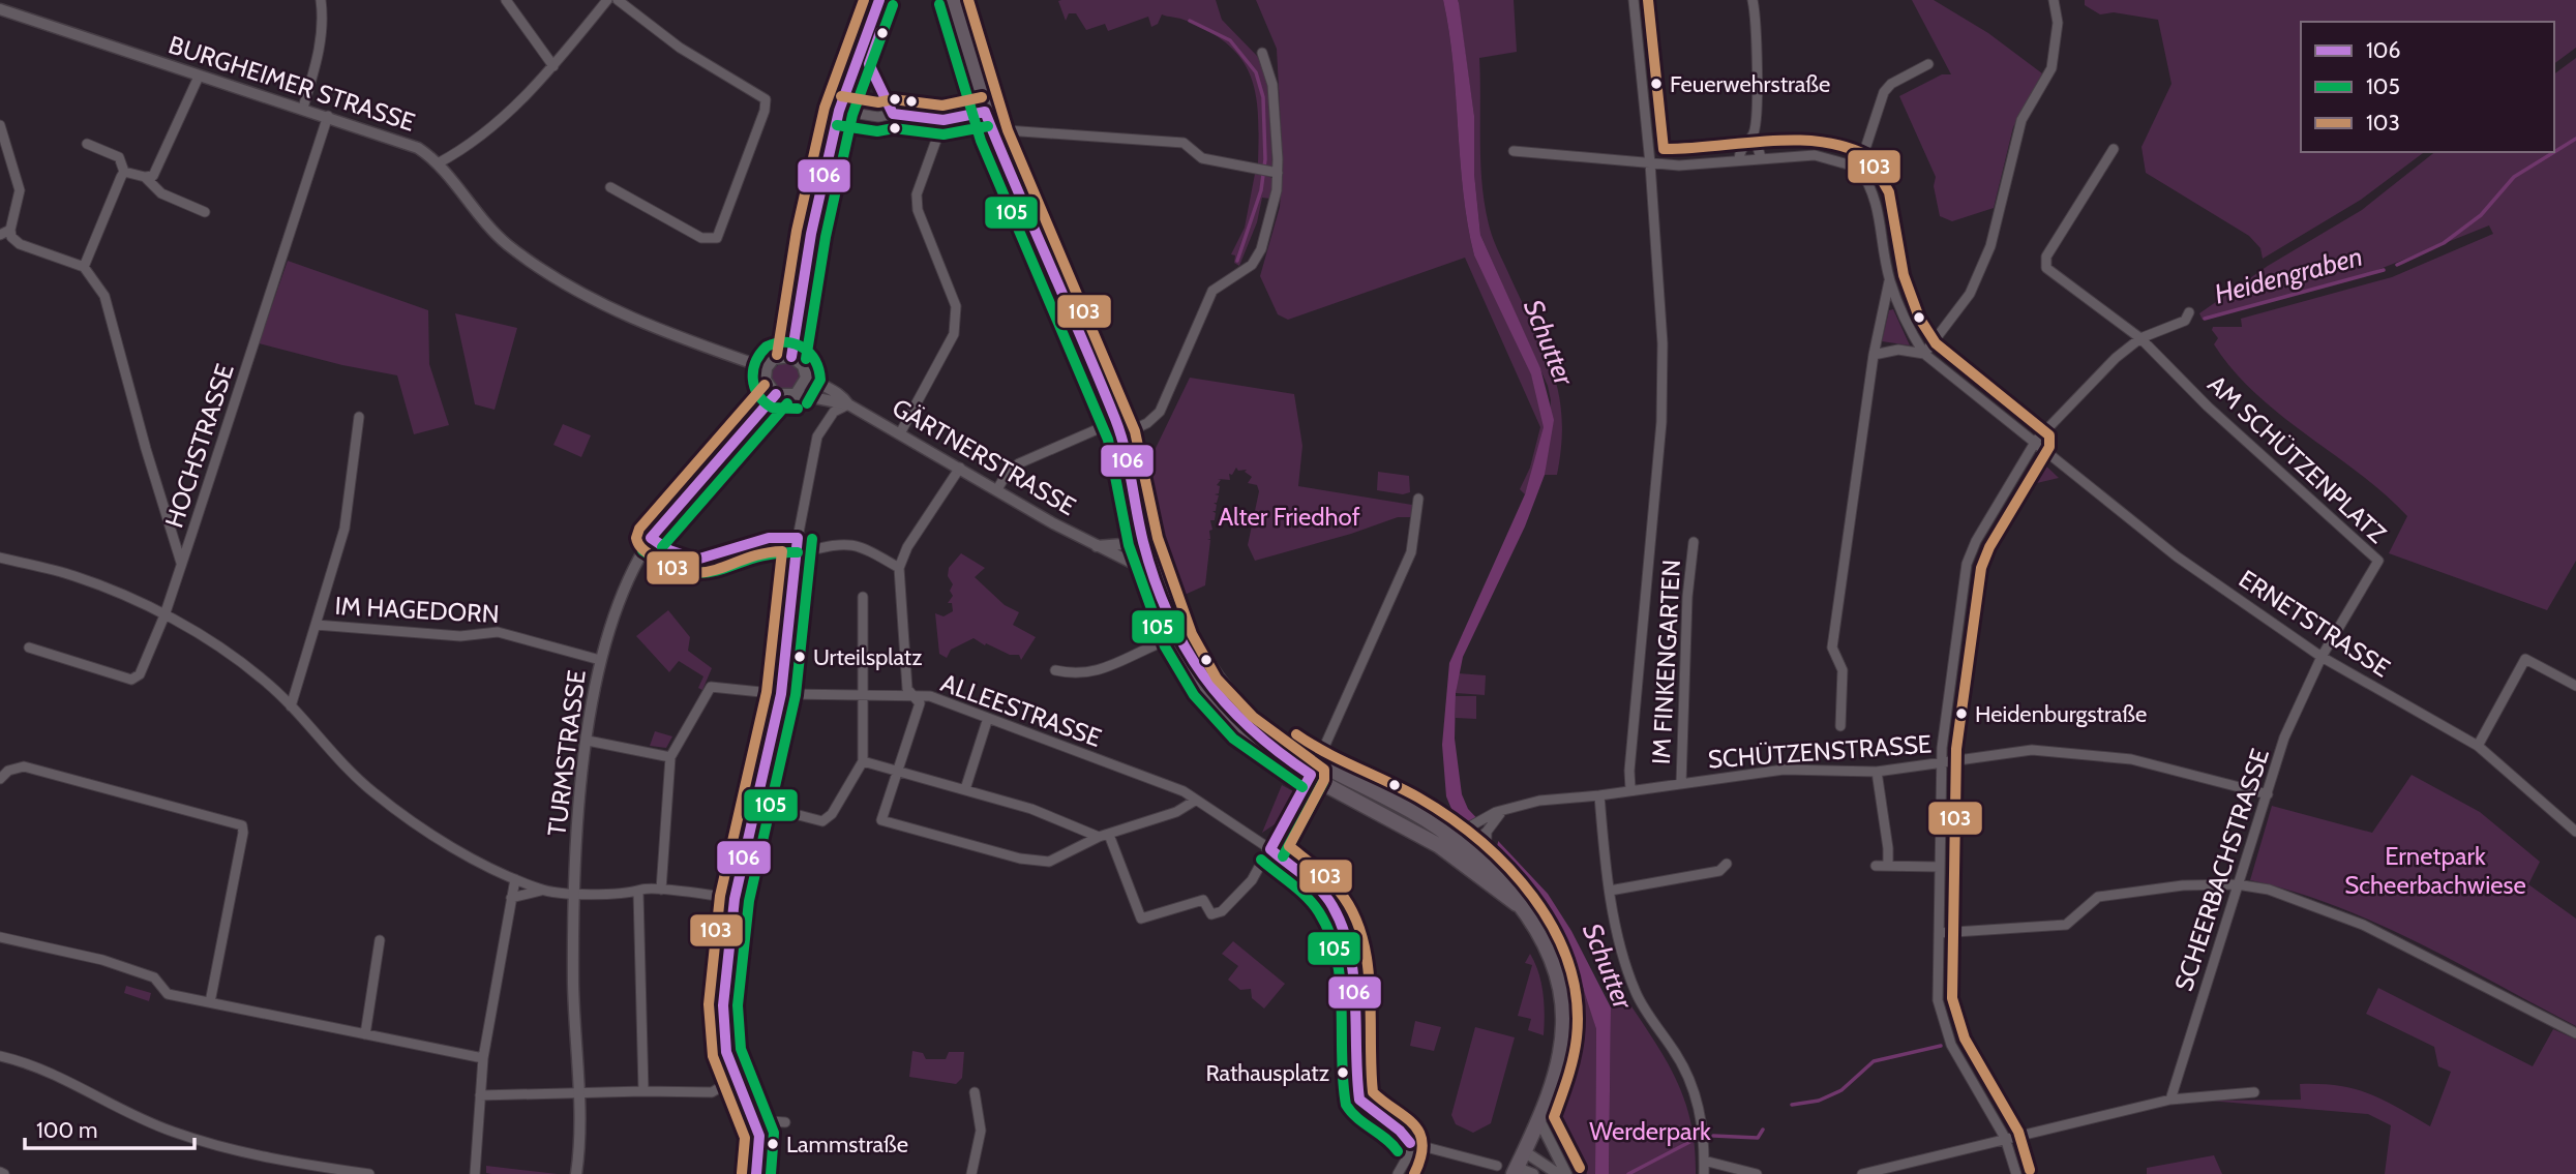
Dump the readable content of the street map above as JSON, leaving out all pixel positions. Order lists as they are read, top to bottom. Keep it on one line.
{"streets":{"street":["BURGHEIMER STRASSE","HOCHSTRASSE","GÄRTNERSTRASSE","AM SCHÜTZENPLATZ","IM HAGEDORN","ERNETSTRASSE","IM FINKENGARTEN","ALLEESTRASSE","SCHÜTZENSTRASSE","TURMSTRASSE","SCHEERBACHSTRASSE"]},"crossings":[["BURGHEIMER STRASSE","HOCHSTRASSE"],["BURGHEIMER STRASSE","GÄRTNERSTRASSE"],["BURGHEIMER STRASSE","TURMSTRASSE"],["GÄRTNERSTRASSE","TURMSTRASSE"],["AM SCHÜTZENPLATZ","ERNETSTRASSE"],["AM SCHÜTZENPLATZ","SCHEERBACHSTRASSE"],["IM HAGEDORN","TURMSTRASSE"],["ERNETSTRASSE","SCHEERBACHSTRASSE"],["IM FINKENGARTEN","SCHÜTZENSTRASSE"],["SCHÜTZENSTRASSE","SCHEERBACHSTRASSE"]],"water":["Heidengraben","Schutter"],"parks":["Alter Friedhof","Ernetpark Scheerbachwiese","Werderpark"],"places":["Feuerwehrstraße","Urteilsplatz","Heidenburgstraße","Rathausplatz","Lammstraße"],"lines":["transit line 106","transit line 103","transit line 105"],"legend":["106","105","103"],"scale_bar":"100 m"}
